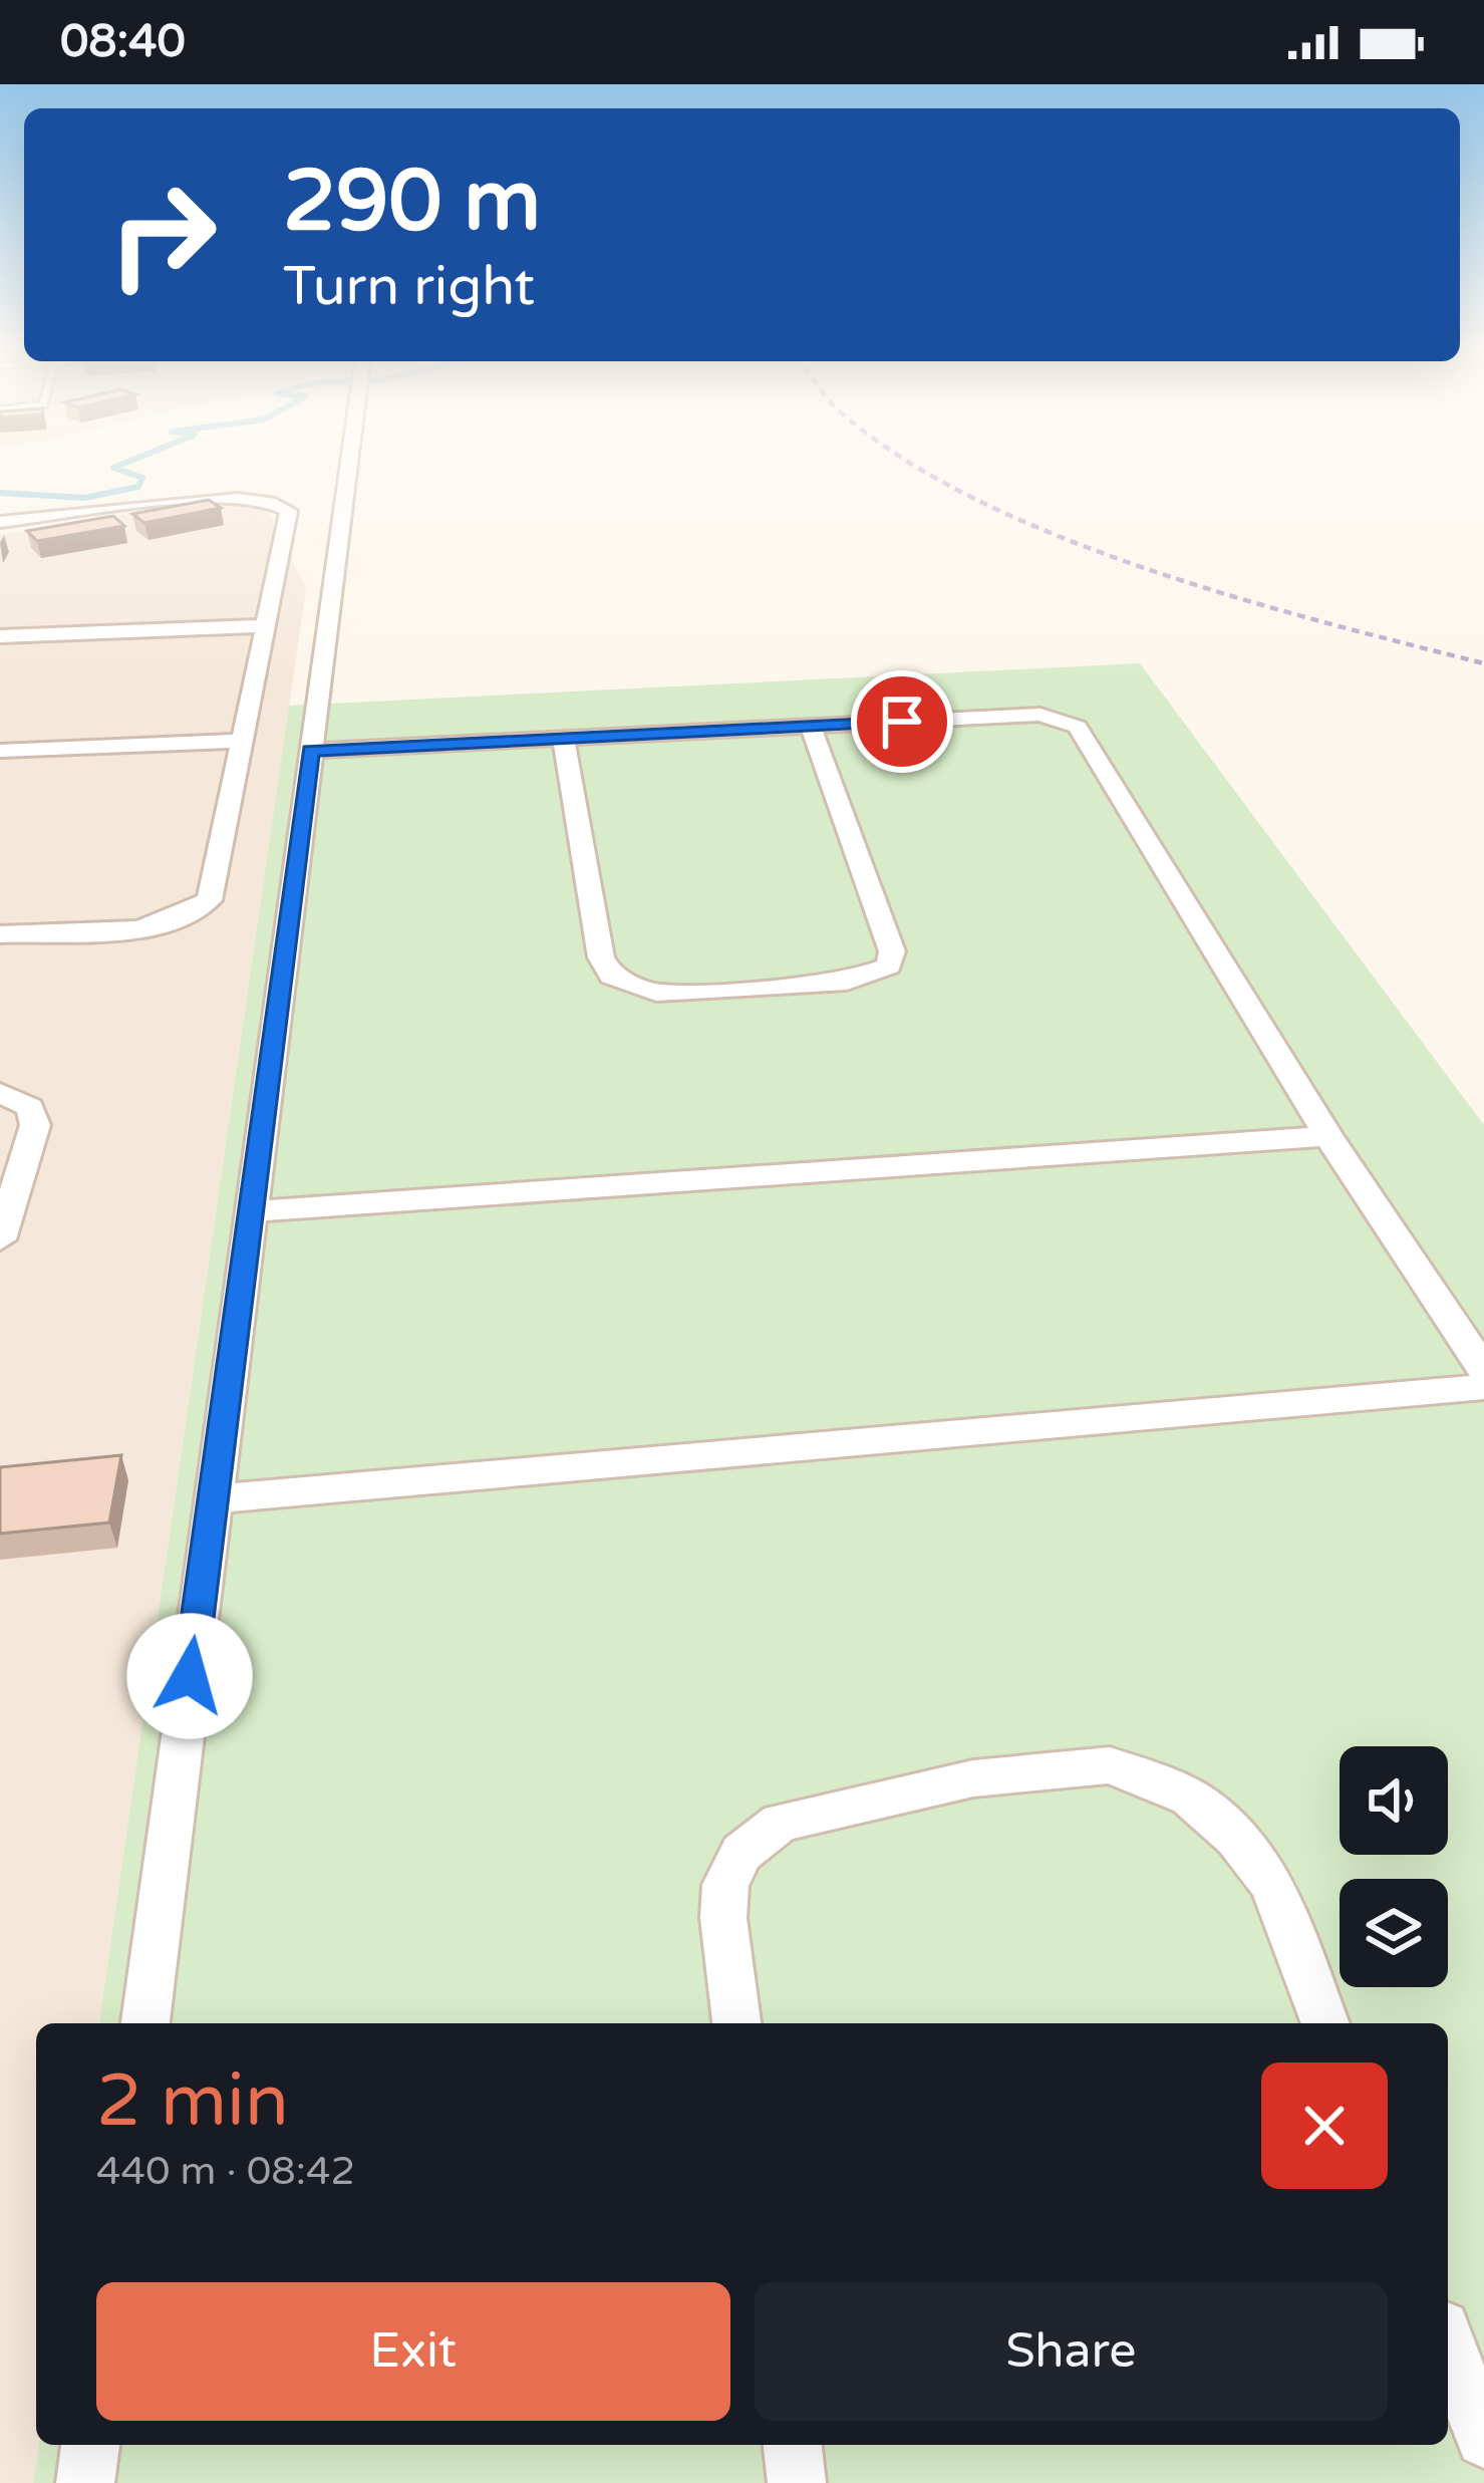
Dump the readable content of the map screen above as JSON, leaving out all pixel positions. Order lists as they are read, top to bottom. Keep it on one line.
{"page":{"status":"08:40","turn":["290 m","Turn right"],"heading":["2 min","440 m · 08:42"],"buttons":["Exit","Share"]}}
